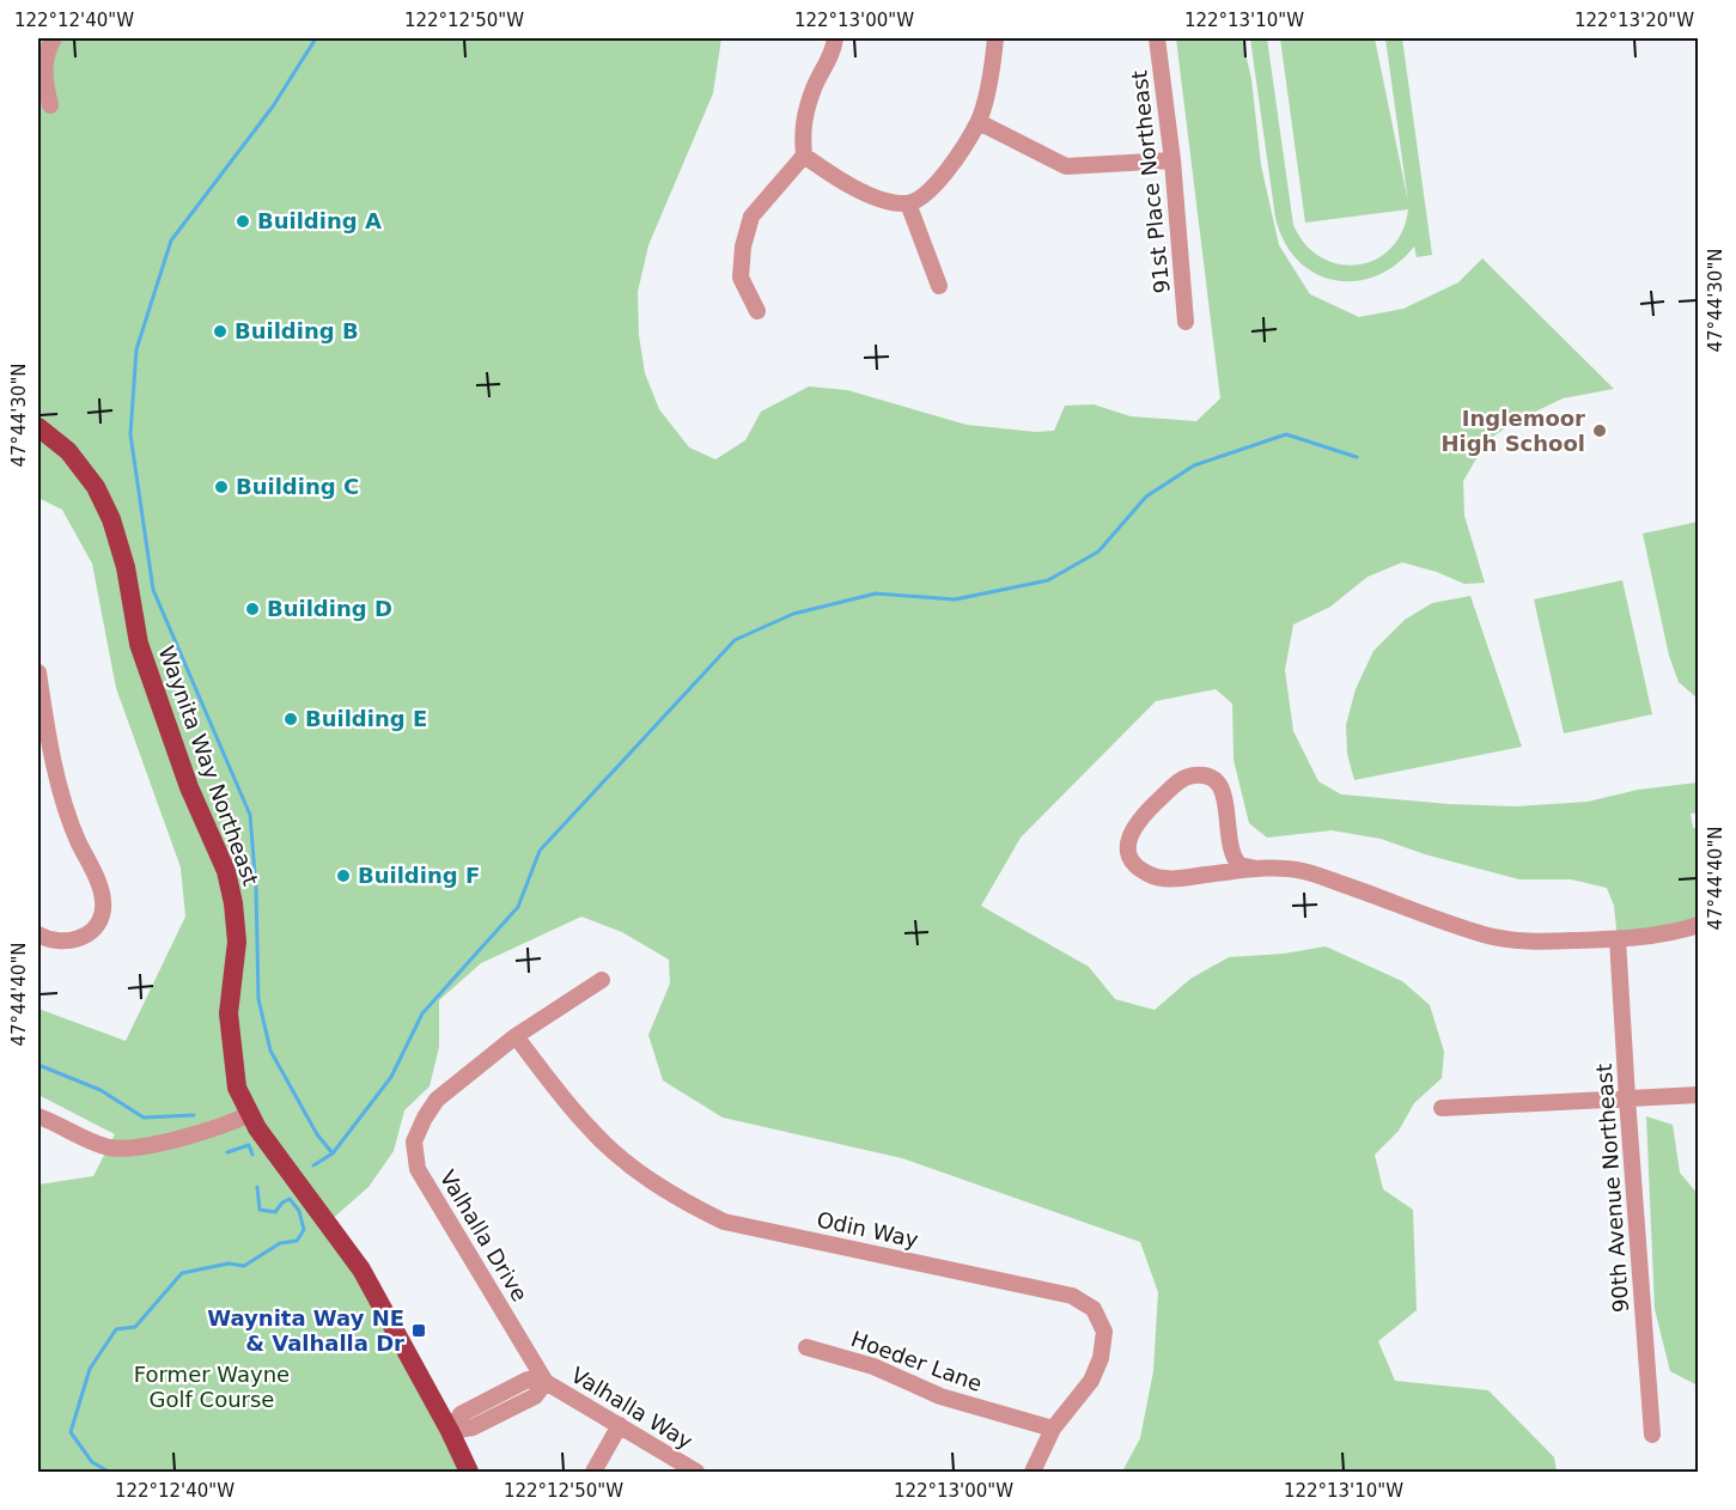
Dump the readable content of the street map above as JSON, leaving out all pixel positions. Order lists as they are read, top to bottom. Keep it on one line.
{"streets":{"main road":["Waynita Way Northeast"],"street":["91st Place Northeast","90th Avenue Northeast","Odin Way","Valhalla Drive","Hoeder Lane","Valhalla Way"]},"crossings":[["Odin Way","Valhalla Drive"],["Odin Way","Hoeder Lane"],["Valhalla Drive","Valhalla Way"]],"parks":["Former Wayne Golf Course"],"places":{"other":["Building A","Building B","Inglemoor High School","Building C","Building D","Building E","Building F"],"transit":["Waynita Way NE & Valhalla Dr"]},"coordinates":["122°12'40\"W","122°12'50\"W","122°13'00\"W","122°13'10\"W","122°13'20\"W","47°44'30\"N","47°44'40\"N"]}
